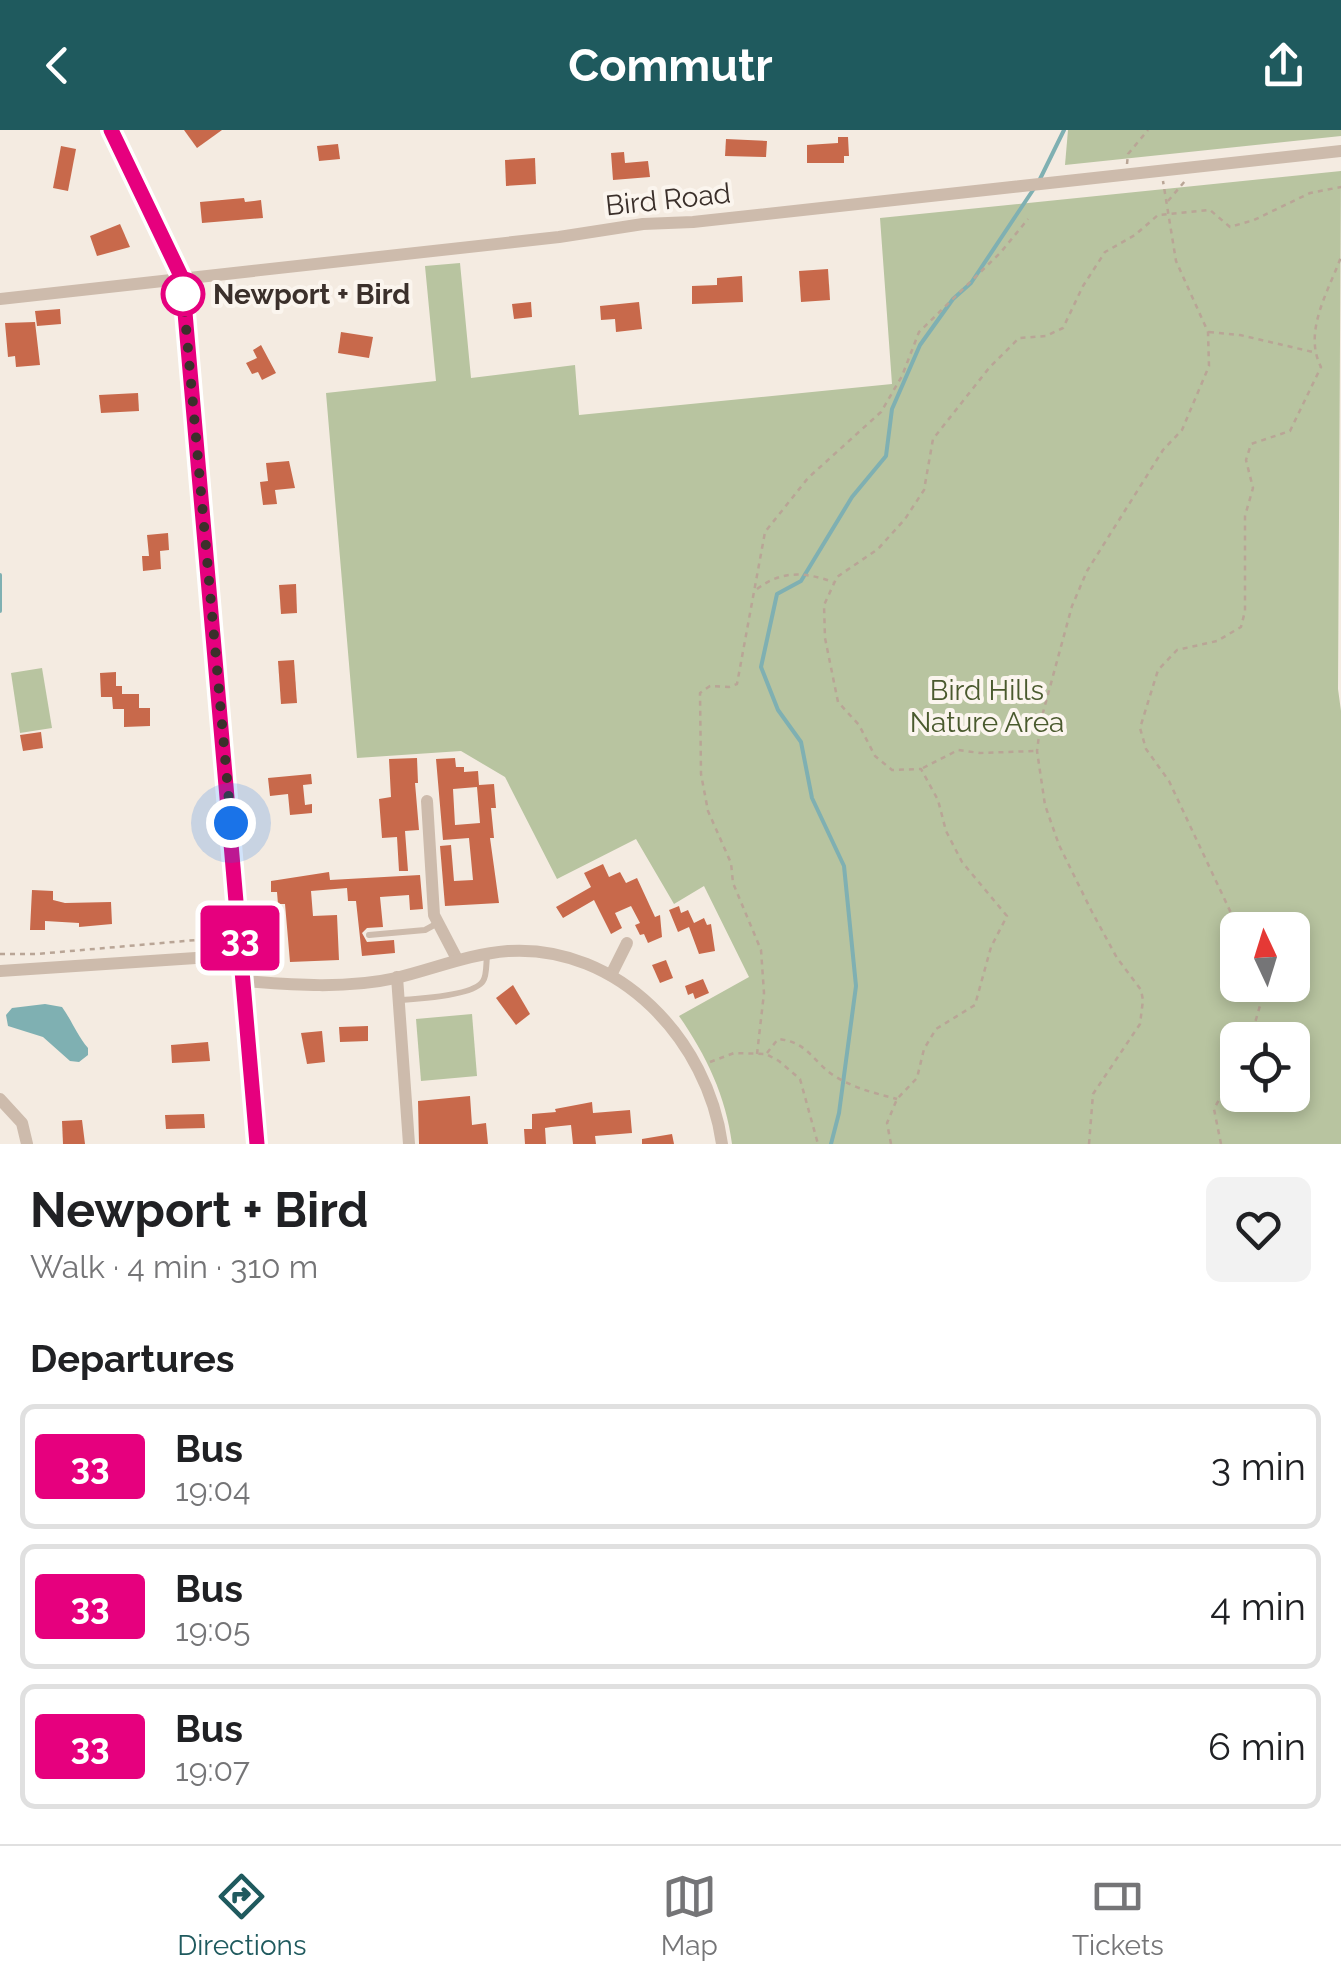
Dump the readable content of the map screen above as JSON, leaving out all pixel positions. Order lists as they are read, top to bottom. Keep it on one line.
{"streets":{"street":["Bird Road"]},"parks":["Bird Hills Nature Area"],"places":["Newport + Bird"],"lines":["bus line 33"],"north":"top","page":{"header":"Commutr","on_map":"33","heading":[["Newport + Bird","Walk · 4 min · 310 m"],"Departures"],"list":[{"mark":"33","name":"Bus","note":"19:04","value":"3 min"},{"mark":"33","name":"Bus","note":"19:05","value":"4 min"},{"mark":"33","name":"Bus","note":"19:07","value":"6 min"}],"tabs":["Directions","Map","Tickets"]}}
